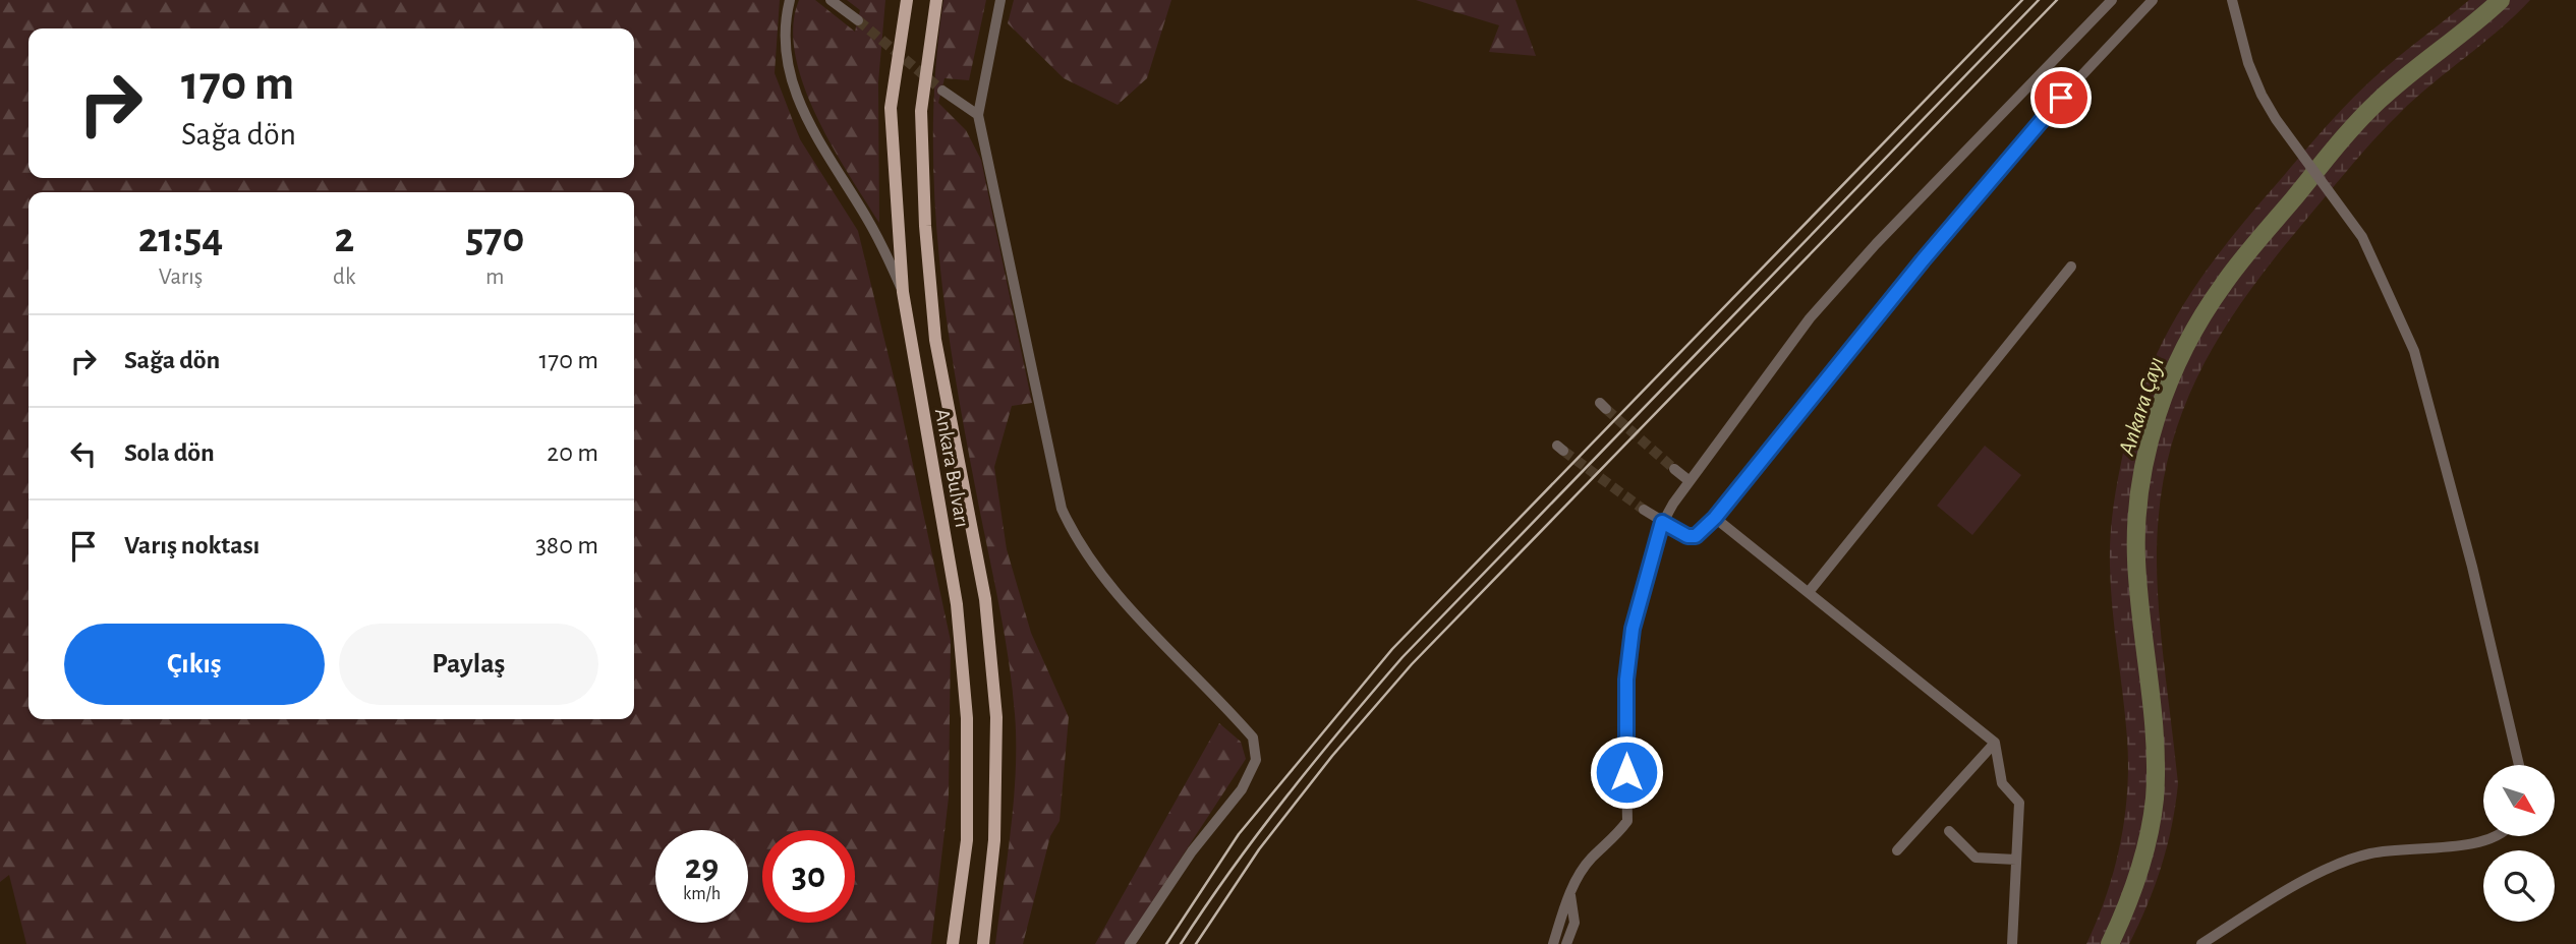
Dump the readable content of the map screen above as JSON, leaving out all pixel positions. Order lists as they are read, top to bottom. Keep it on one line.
{"streets":{"main road":["Ankara Bulvarı"]},"water":["Ankara Çayı"],"north":"bottom right","page":{"turn":["170 m","Sağa dön"],"eta":["21:54","Varış","2","dk","570","m"],"list":[{"name":"Sağa dön","value":"170 m"},{"name":"Sola dön","value":"20 m"},{"name":"Varış noktası","value":"380 m"}],"buttons":["Çıkış","Paylaş"],"speed":"29 km/h","limit":"30"}}
